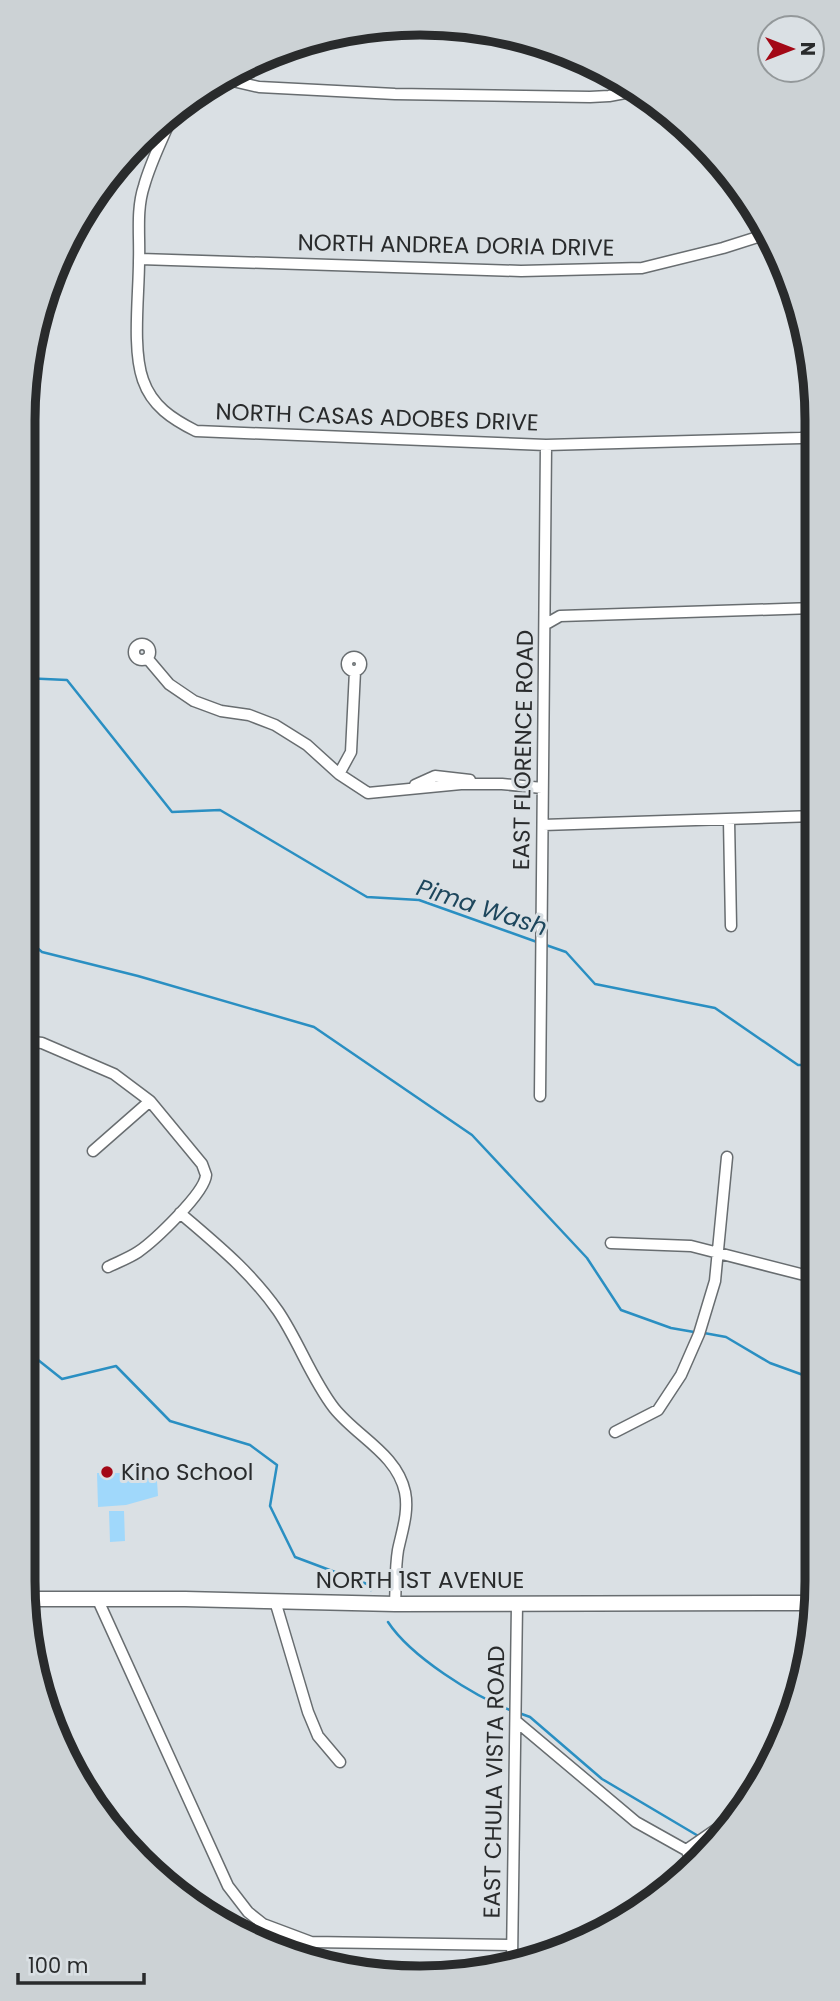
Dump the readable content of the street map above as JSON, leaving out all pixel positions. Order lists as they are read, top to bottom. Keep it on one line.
{"streets":{"main road":["NORTH 1ST AVENUE"],"street":["NORTH ANDREA DORIA DRIVE","NORTH CASAS ADOBES DRIVE","EAST FLORENCE ROAD","EAST CHULA VISTA ROAD"]},"crossings":[["NORTH ANDREA DORIA DRIVE","NORTH CASAS ADOBES DRIVE"],["NORTH CASAS ADOBES DRIVE","EAST FLORENCE ROAD"],["NORTH 1ST AVENUE","EAST CHULA VISTA ROAD"]],"water":["Pima Wash"],"places":["Kino School"],"scale_bar":"100 m","north":"right"}
